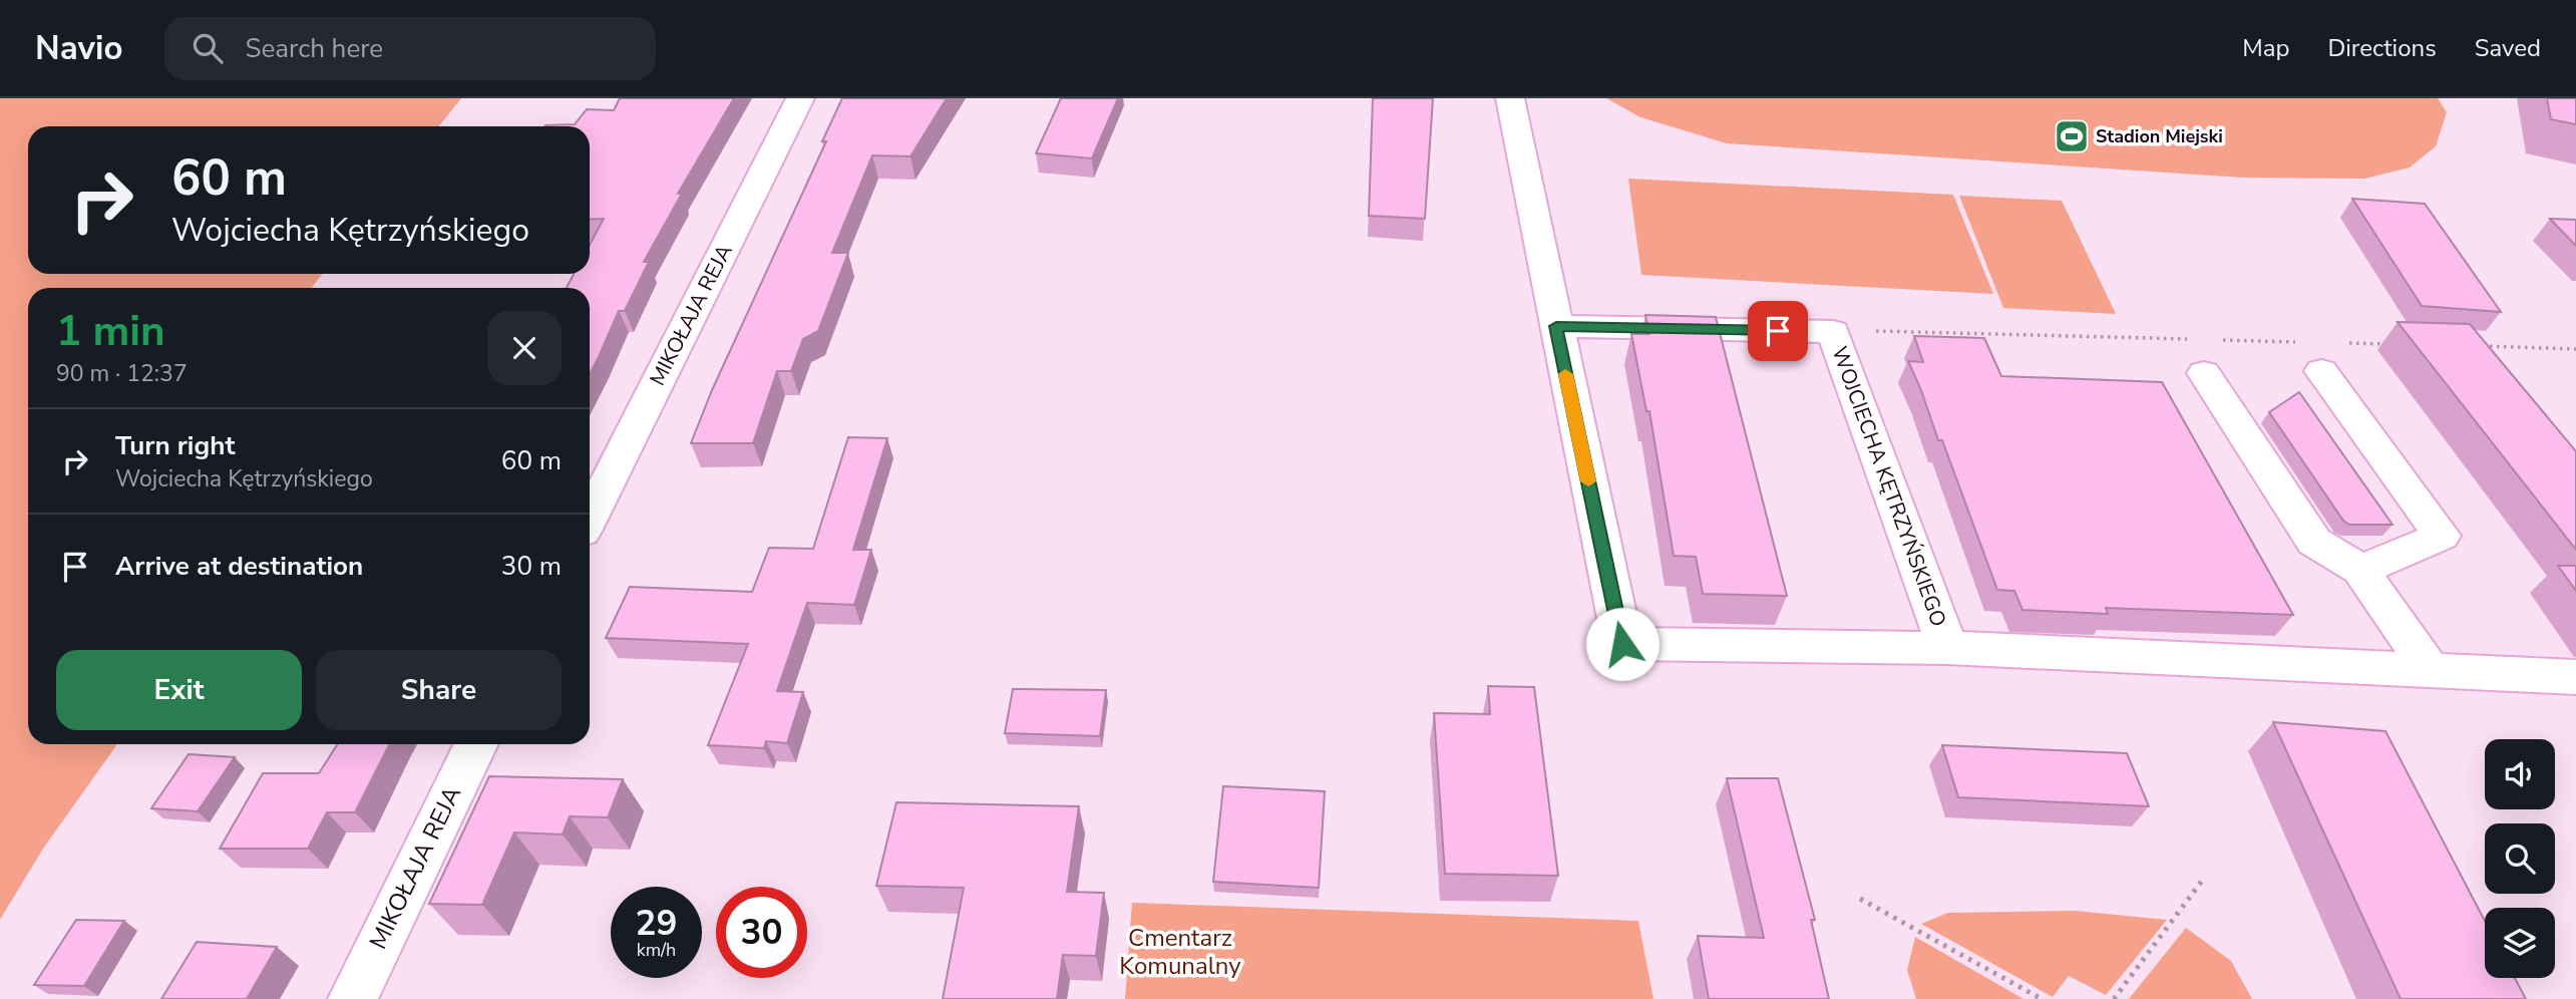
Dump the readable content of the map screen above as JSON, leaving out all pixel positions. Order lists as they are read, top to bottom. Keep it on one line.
{"streets":{"street":["MIKOŁAJA REJA","WOJCIECHA KĘTRZYŃSKIEGO"]},"parks":["Cmentarz Komunalny"],"places":{"sports":["Stadion Miejski"]},"page":{"header":"Navio","search":"Search here","nav":["Map","Directions","Saved"],"turn":["60 m","Wojciecha Kętrzyńskiego"],"heading":["1 min","90 m · 12:37"],"list":[{"name":"Turn right","note":"Wojciecha Kętrzyńskiego","value":"60 m"},{"name":"Arrive at destination","value":"30 m"}],"buttons":["Exit","Share"],"speed":"29 km/h","limit":"30"}}
